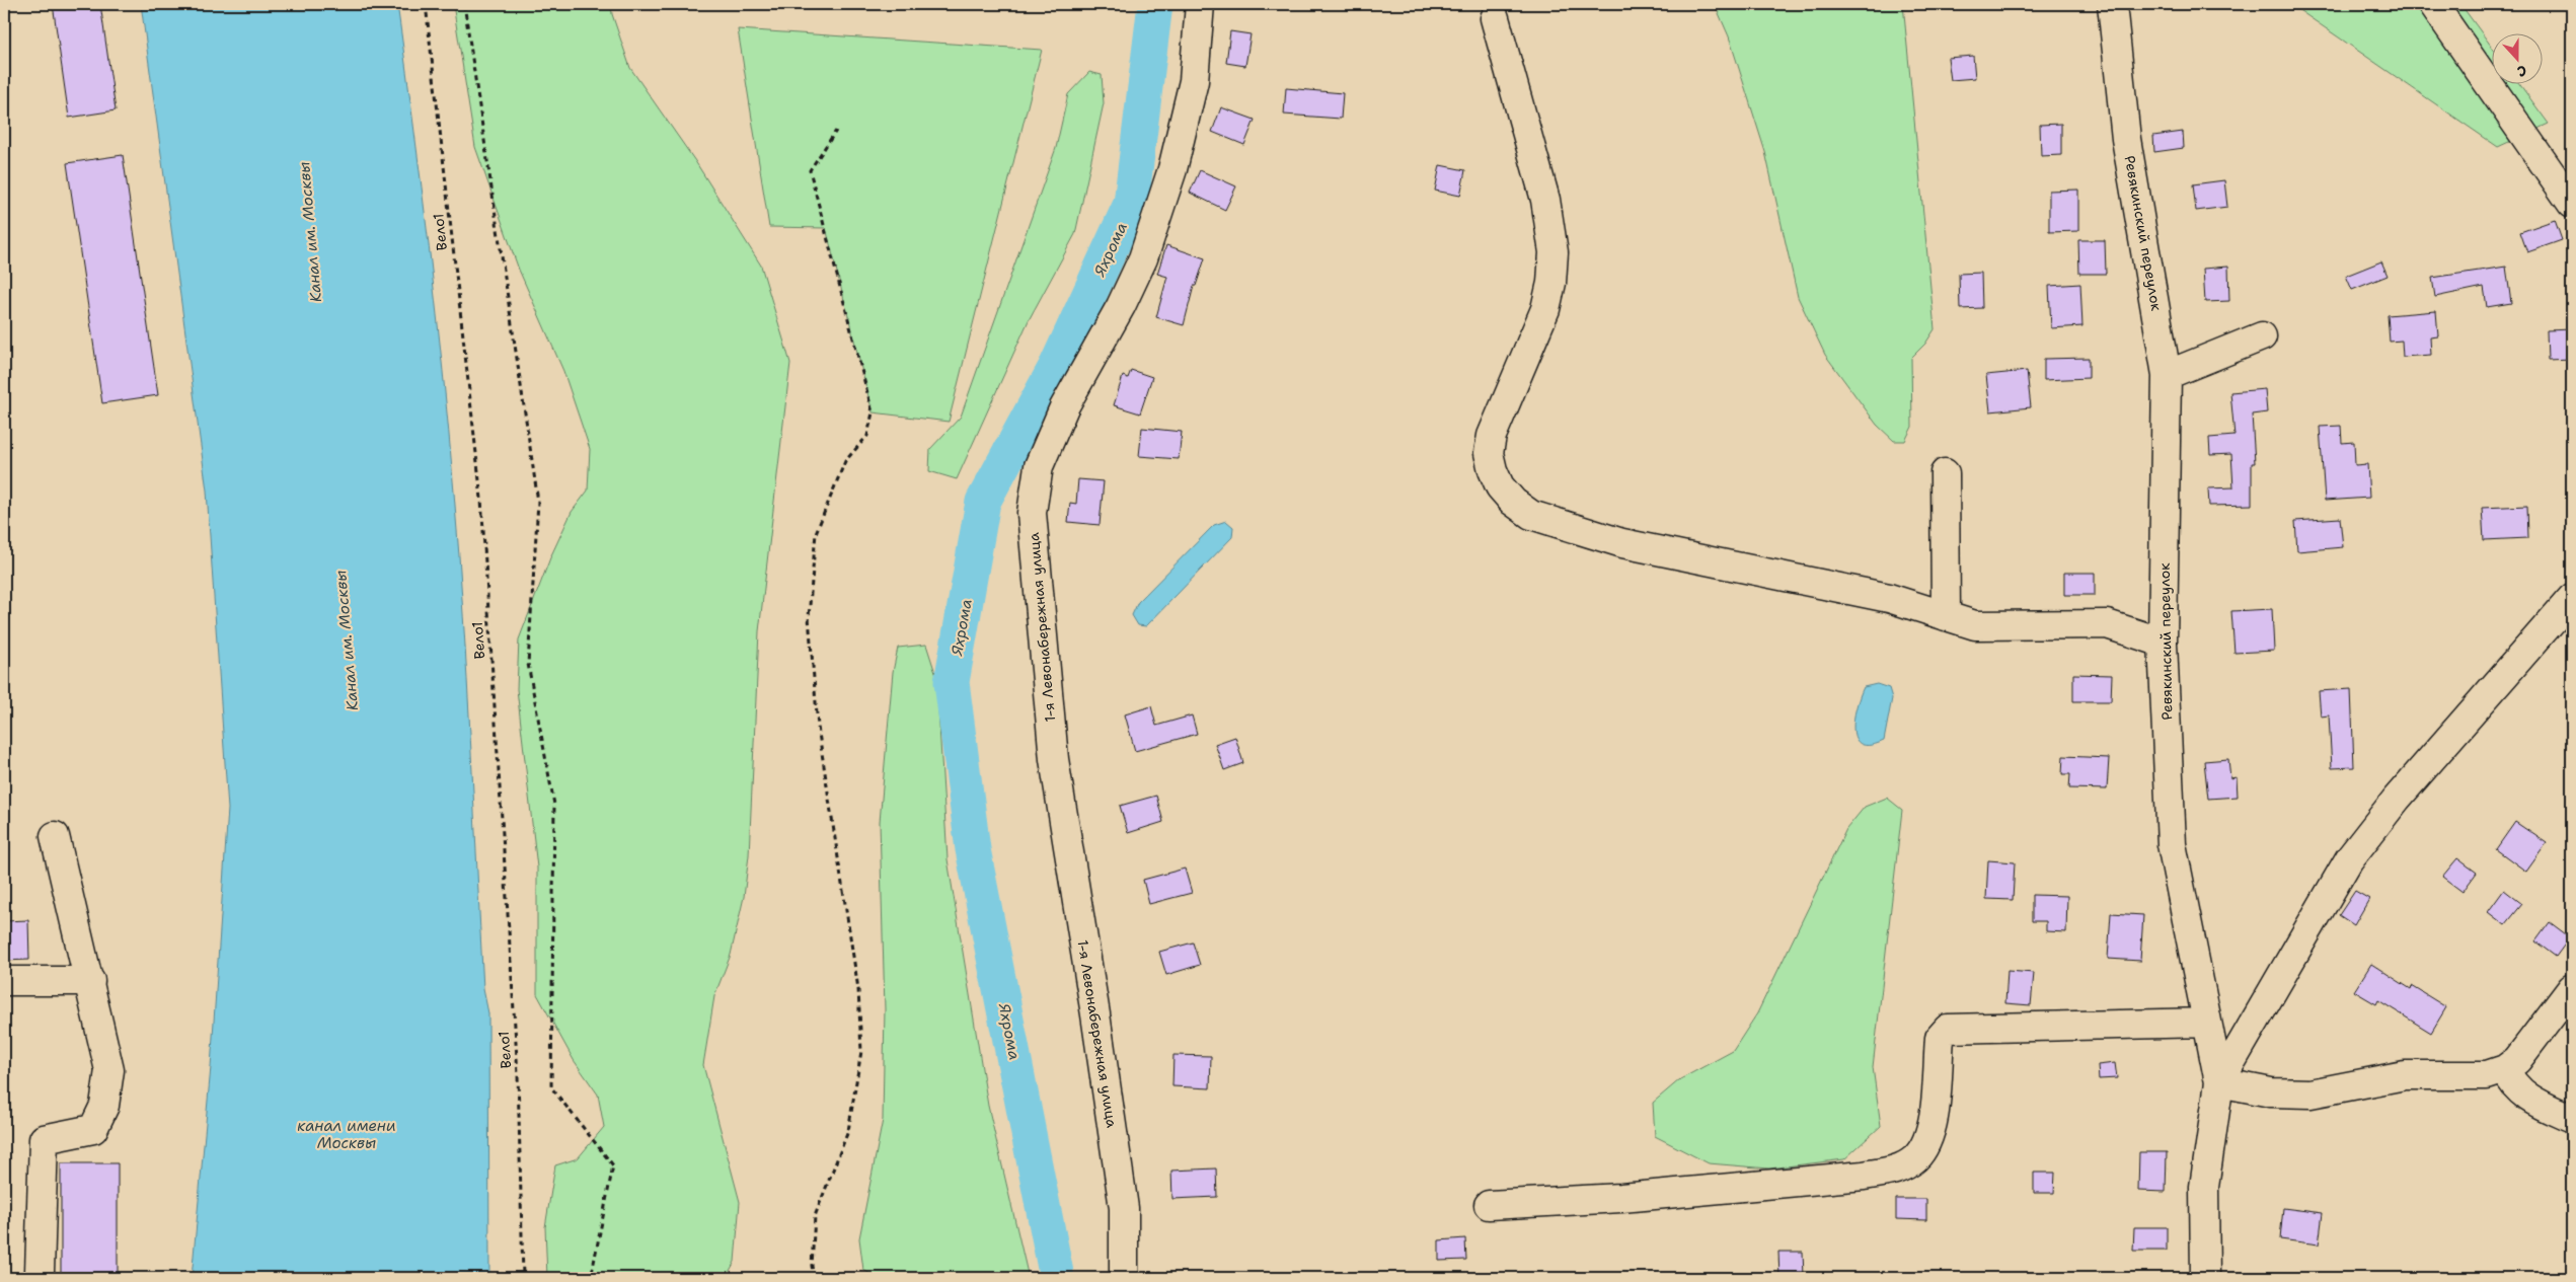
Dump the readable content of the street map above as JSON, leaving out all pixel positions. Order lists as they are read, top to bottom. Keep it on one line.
{"streets":{"street":["Ревякинский переулок","1-я Левонабережная улица"],"path":["Вело1"]},"water":["Канал им. Москвы","Яхрома","канал имени Москвы"],"north":"bottom"}
